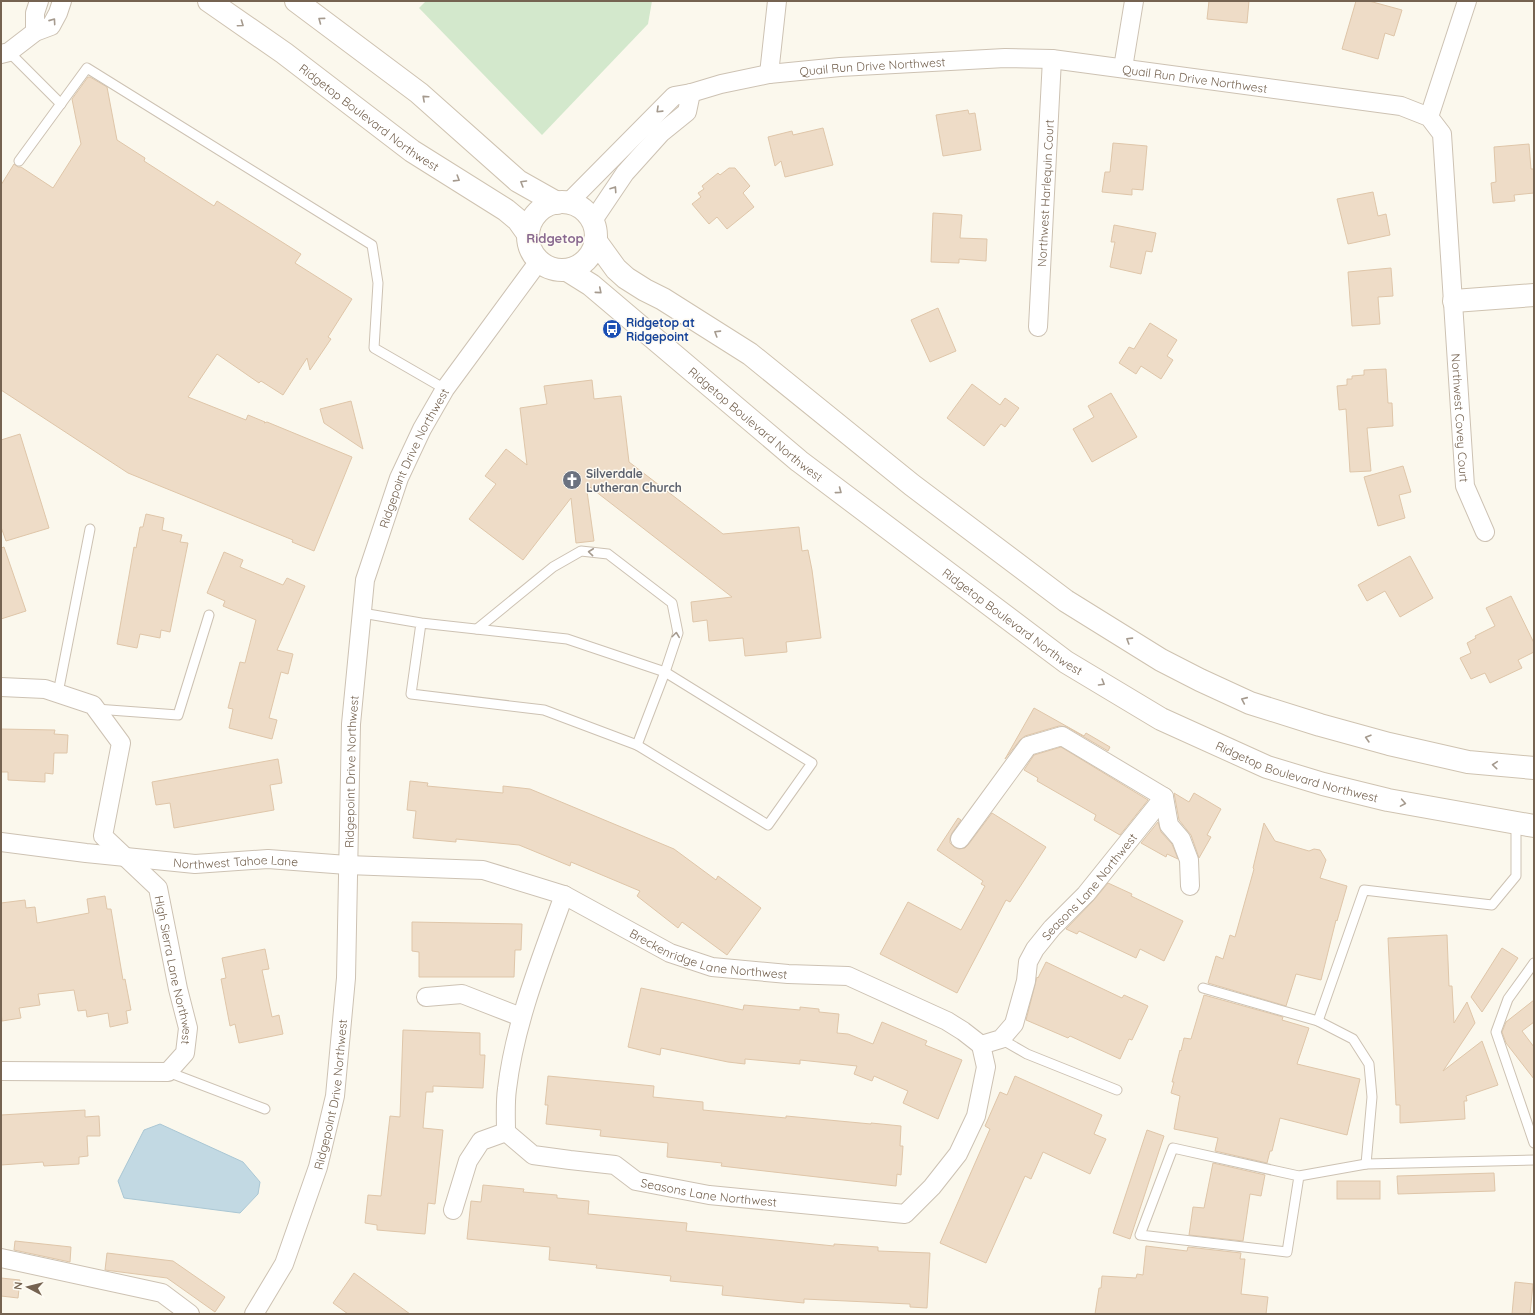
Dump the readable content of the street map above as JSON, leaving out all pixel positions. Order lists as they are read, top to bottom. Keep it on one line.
{"streets":{"main road":["Ridgetop Boulevard Northwest"],"street":["Quail Run Drive Northwest","Northwest Harlequin Court","Northwest Covey Court","Ridgepoint Drive Northwest","Northwest Tahoe Lane","Seasons Lane Northwest","Breckenridge Lane Northwest","High Sierra Lane Northwest"]},"crossings":[["Quail Run Drive Northwest","Ridgetop Boulevard Northwest"],["Quail Run Drive Northwest","Northwest Harlequin Court"],["Quail Run Drive Northwest","Ridgepoint Drive Northwest"],["Ridgetop Boulevard Northwest","Ridgepoint Drive Northwest"],["Ridgepoint Drive Northwest","Northwest Tahoe Lane"],["Ridgepoint Drive Northwest","Breckenridge Lane Northwest"],["Northwest Tahoe Lane","Breckenridge Lane Northwest"],["Northwest Tahoe Lane","High Sierra Lane Northwest"],["Seasons Lane Northwest","Breckenridge Lane Northwest"]],"districts":["Ridgetop"],"places":{"bus stop":["Ridgetop at Ridgepoint"],"church":["Silverdale Lutheran Church"]},"north":"left"}
